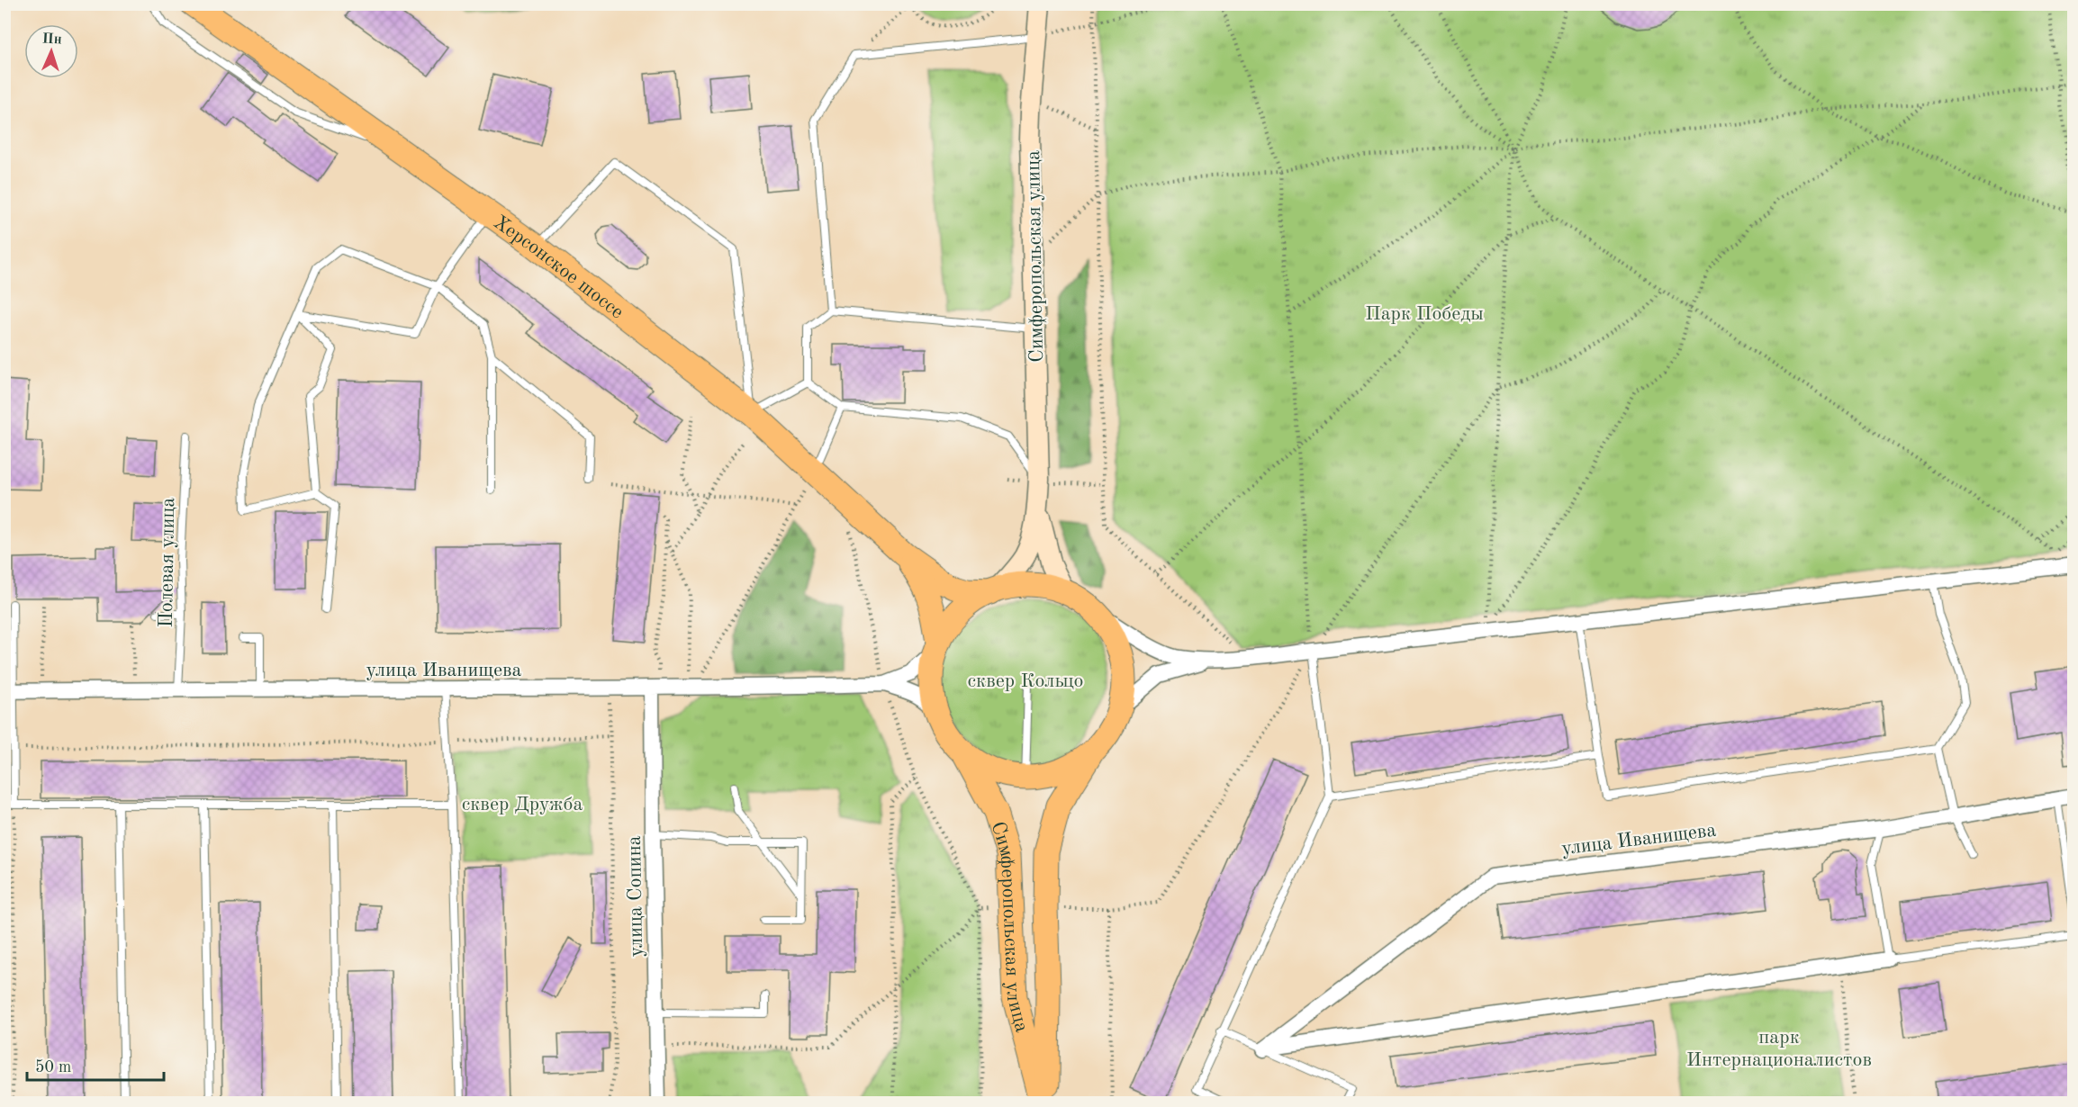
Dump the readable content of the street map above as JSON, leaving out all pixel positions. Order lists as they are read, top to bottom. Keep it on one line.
{"streets":{"highway":["Симферопольская улица","Херсонское шоссе"],"street":["улица Иванищева","улица Сопина"],"lane":["Полевая улица"]},"crossings":[["Симферопольская улица","Херсонское шоссе"],["Симферопольская улица","улица Иванищева"],["Херсонское шоссе","улица Иванищева"],["Полевая улица","улица Иванищева"],["улица Иванищева","улица Сопина"]],"parks":["Парк Победы","сквер Кольцо","сквер Дружба","парк Интернационалистов"],"scale_bar":"50 m","north":"top"}
